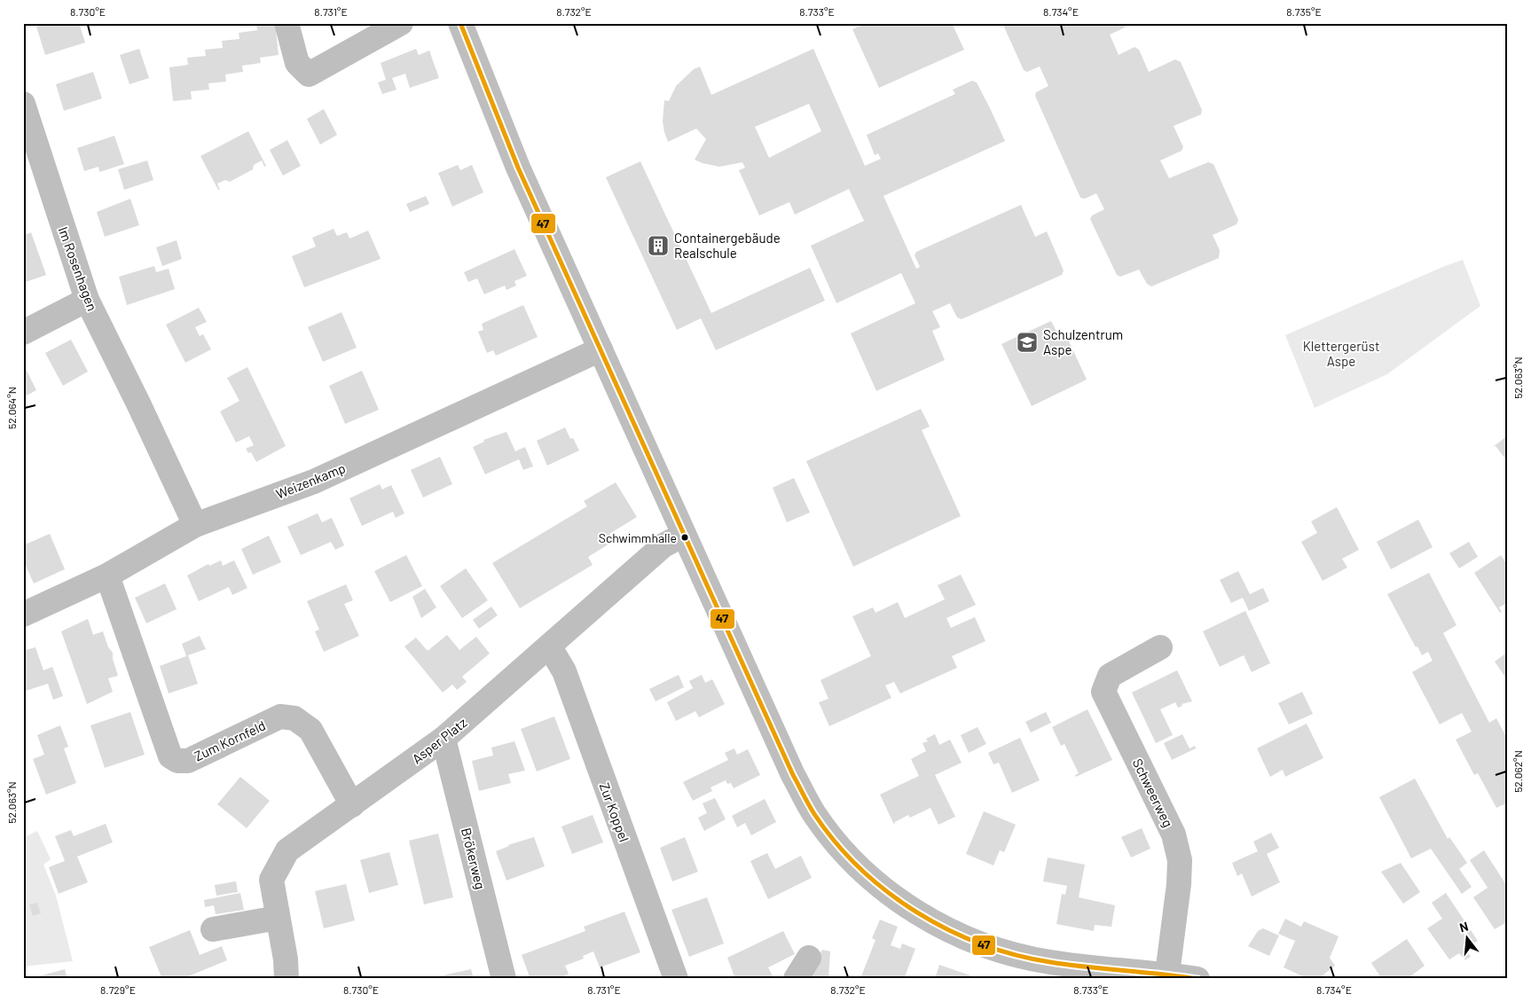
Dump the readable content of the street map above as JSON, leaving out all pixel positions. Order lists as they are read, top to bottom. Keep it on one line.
{"streets":{"street":["Im Rosenhagen","Weizenkamp","Zum Kornfeld","Asper Platz","Schweerweg","Zur Koppel","Brökerweg"]},"crossings":[["Im Rosenhagen","Weizenkamp"],["Weizenkamp","Zum Kornfeld"],["Zum Kornfeld","Asper Platz"],["Asper Platz","Zur Koppel"],["Asper Platz","Brökerweg"]],"parks":["Klettergerüst Aspe"],"places":{"building":["Containergebäude Realschule"],"school or university":["Schulzentrum Aspe"],"other":["Schwimmhalle"]},"lines":["transit line 47"],"north":"top","coordinates":["8.730°E","8.731°E","8.732°E","8.733°E","8.734°E","8.735°E","52.063°N","52.064°N","52.062°N","8.729°E"]}
